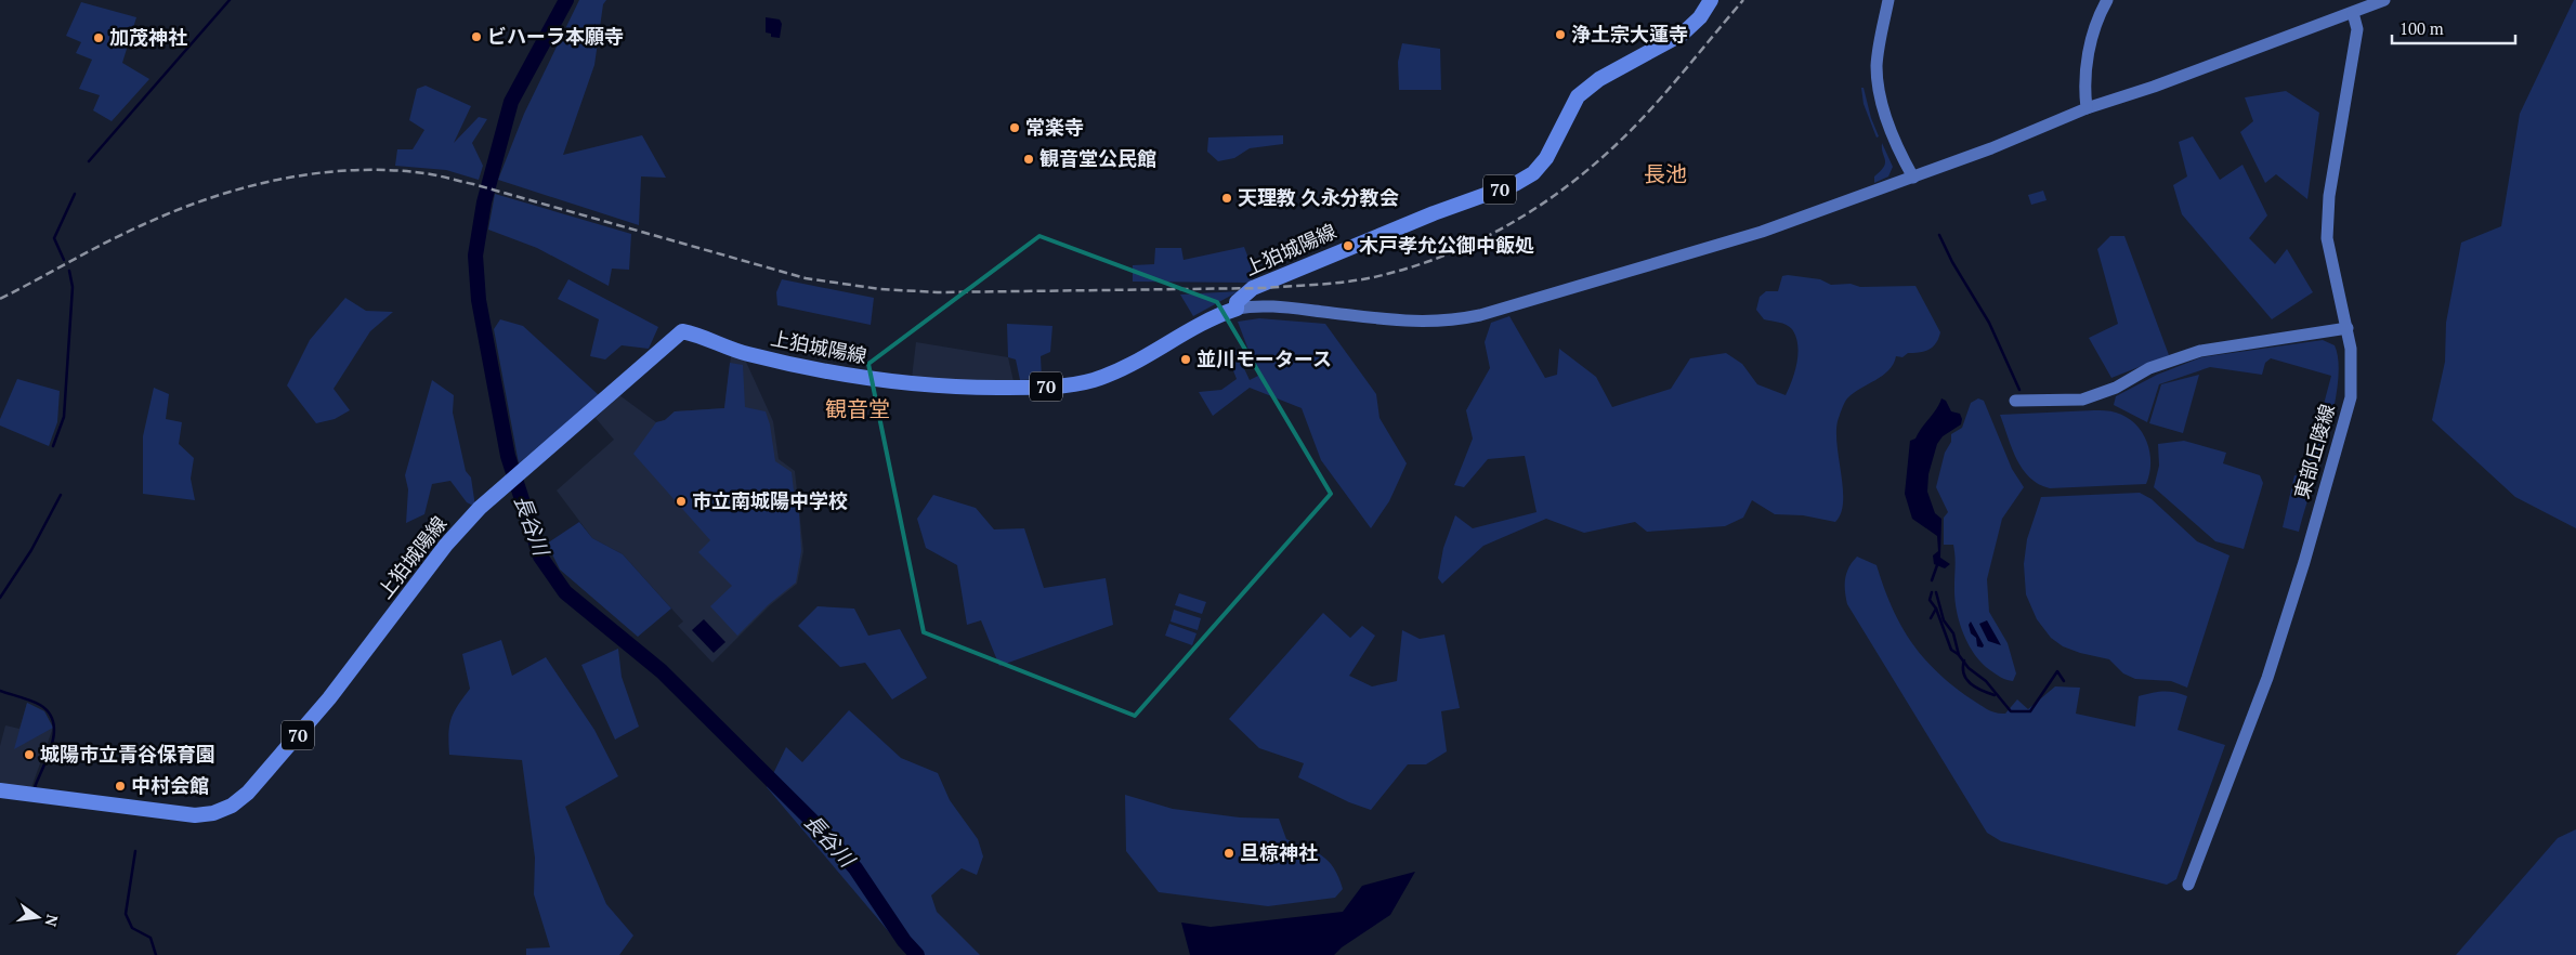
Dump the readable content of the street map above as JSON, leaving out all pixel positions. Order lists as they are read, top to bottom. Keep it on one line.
{"streets":{"main road":["70","上狛城陽線"],"street":["東部丘陵線"]},"districts":["長池","観音堂"],"water":["長谷川"],"places":["浄土宗大蓮寺","ビハーラ本願寺","加茂神社","常楽寺","観音堂公民館","天理教 久永分教会","木戸孝允公御中飯処","並川モータース","市立南城陽中学校","城陽市立青谷保育園","中村会館","旦椋神社"],"scale_bar":"100 m","north":"right"}
